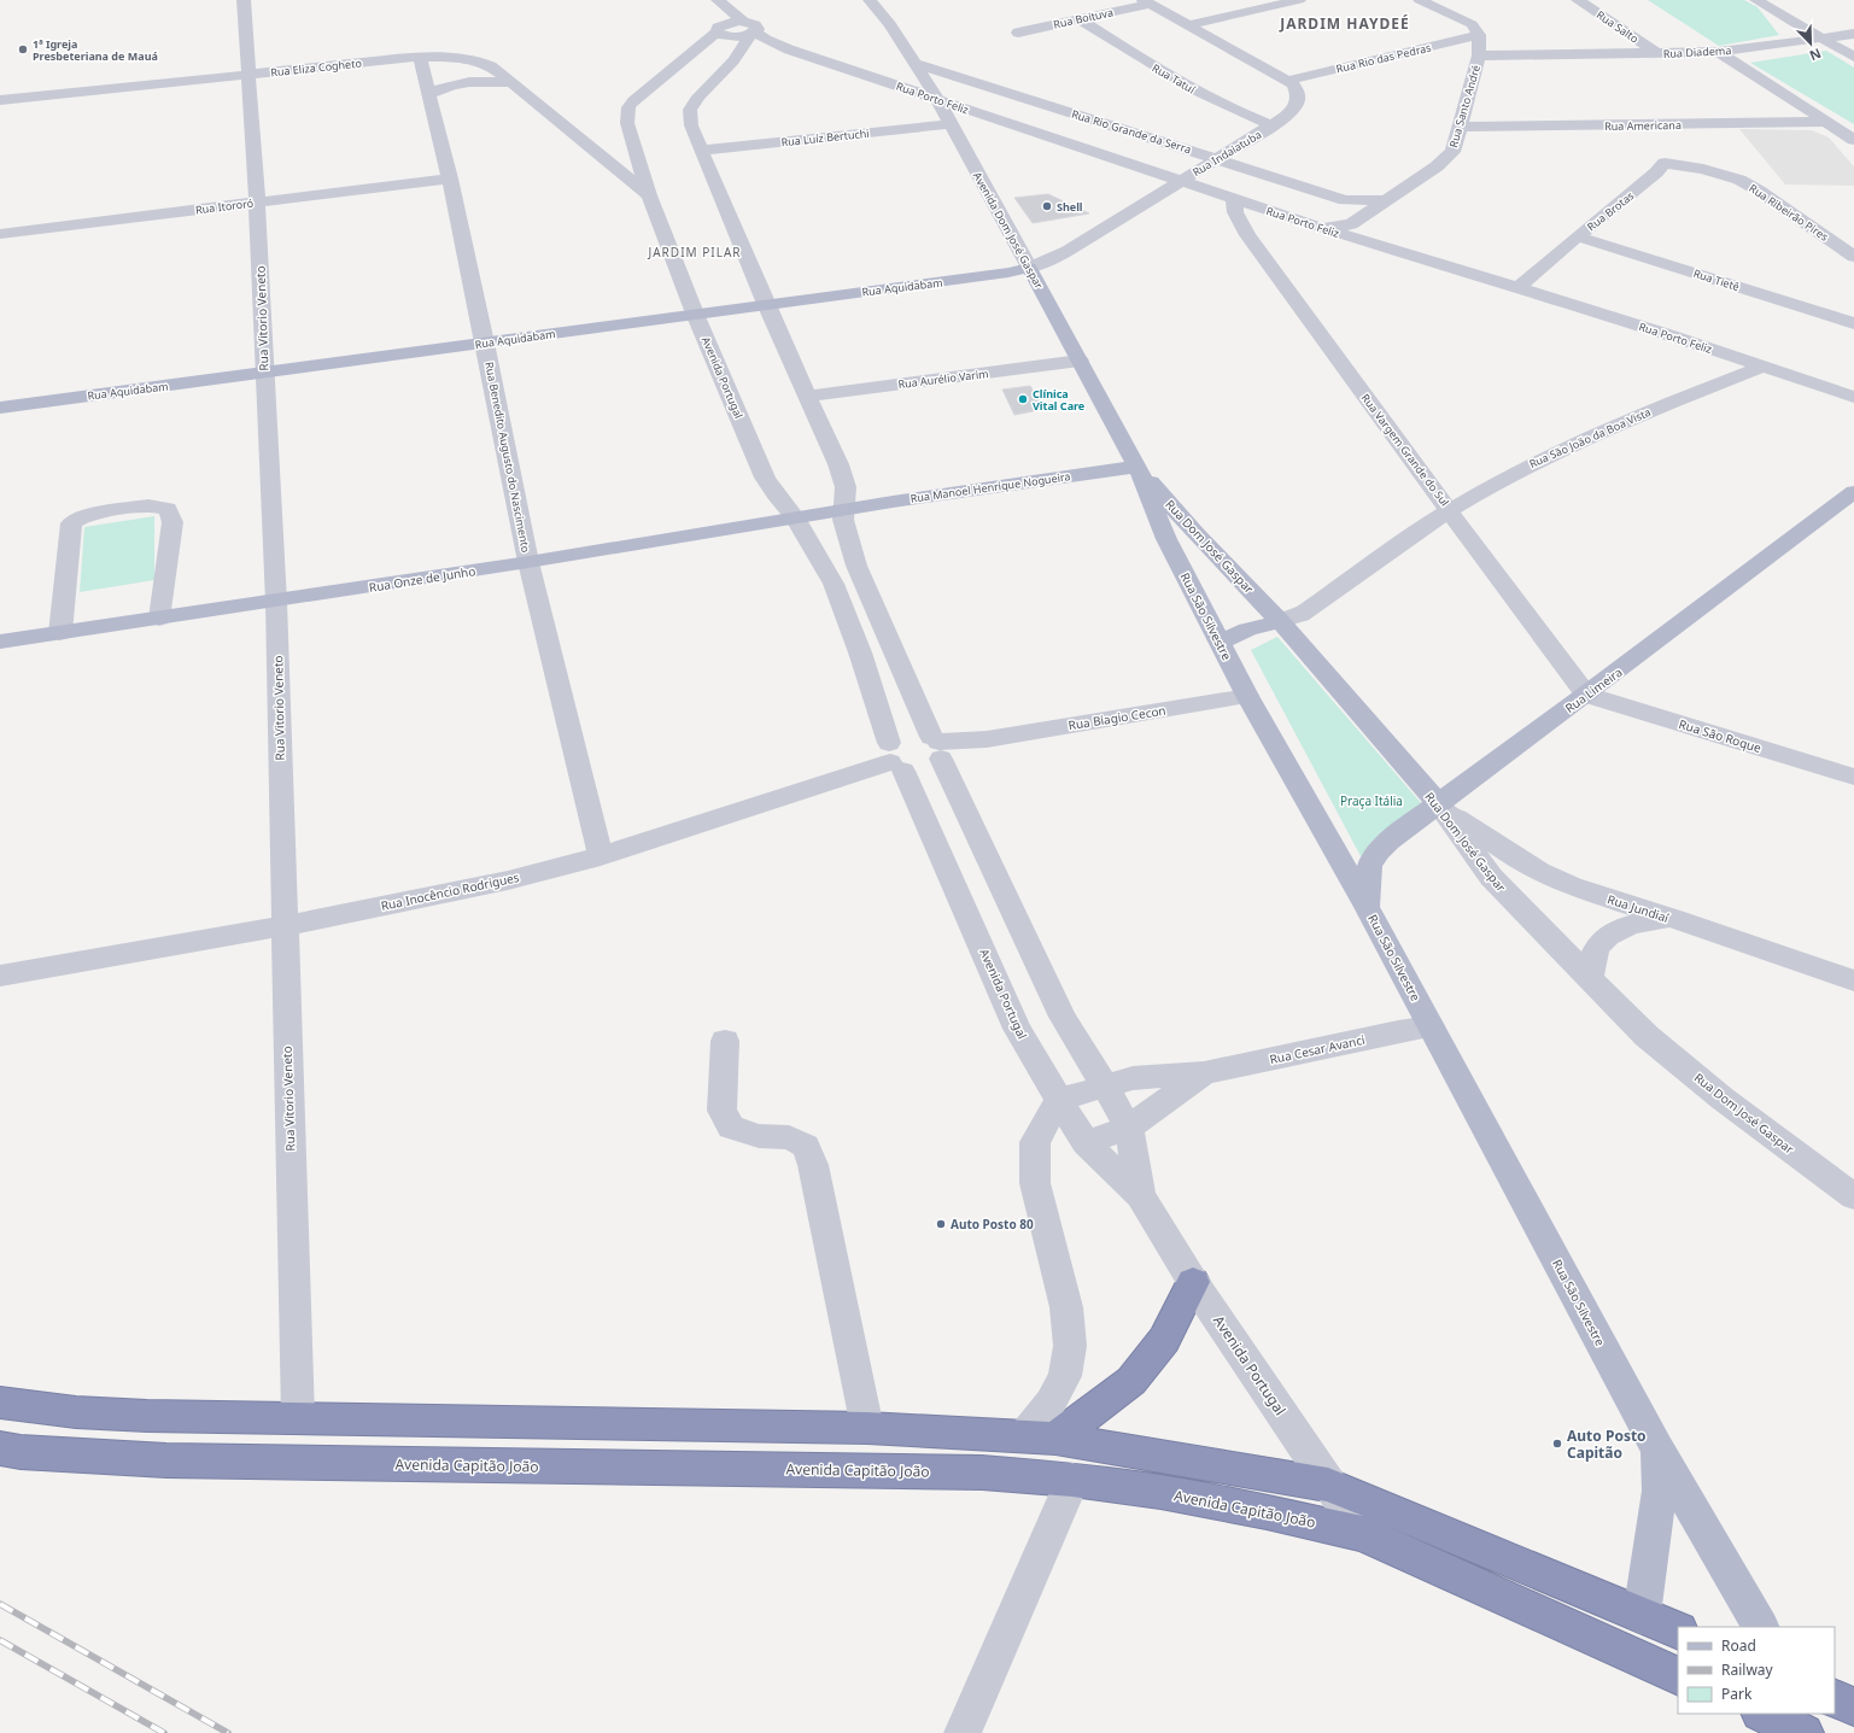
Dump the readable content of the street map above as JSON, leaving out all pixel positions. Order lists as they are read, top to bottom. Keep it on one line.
{"streets":{"highway":["Avenida Capitão João"],"main road":["Avenida Dom José Gaspar","Rua Aquidabam","Rua Manoel Henrique Nogueira","Rua Dom José Gaspar","Rua Onze de Junho","Rua São Silvestre","Rua Limeira"],"street":["Rua Boituva","Rua Salto","Rua Diadema","Rua Rio das Pedras","Rua Eliza Cogheto","Rua Tatuí","Rua Porto Feliz","Rua Santo André","Rua Americana","Rua Rio Grande da Serra","Rua Luíz Bertuchi","Rua Indaiatuba","Rua Itororó","Rua Brotas","Rua Ribeirão Pires","Rua Tietê","Rua Vitorio Veneto","Avenida Portugal","Rua Aurélio Varim","Rua São João da Boa Vista","Rua Vargem Grande do Sul","Rua Benedito Augusto do Nascimento","Rua Biagio Cecon","Rua São Roque","Rua Inocêncio Rodrigues","Rua Jundiaí","Rua Cesar Avanci"]},"crossings":[["Rua Boituva","Rua Tatuí"],["Rua Salto","Rua Diadema"],["Rua Diadema","Rua Santo André"],["Rua Rio das Pedras","Rua Santo André"],["Rua Rio das Pedras","Rua Indaiatuba"],["Rua Eliza Cogheto","Rua Vitorio Veneto"],["Rua Eliza Cogheto","Avenida Portugal"],["Rua Eliza Cogheto","Rua Benedito Augusto do Nascimento"],["Rua Tatuí","Rua Indaiatuba"],["Rua Porto Feliz","Rua Santo André"],["Rua Porto Feliz","Rua Indaiatuba"],["Rua Porto Feliz","Rua Brotas"],["Rua Porto Feliz","Avenida Dom José Gaspar"],["Rua Porto Feliz","Avenida Portugal"],["Rua Porto Feliz","Rua São João da Boa Vista"],["Rua Porto Feliz","Rua Vargem Grande do Sul"],["Rua Santo André","Rua Americana"],["Rua Santo André","Rua Rio Grande da Serra"],["Rua Rio Grande da Serra","Rua Indaiatuba"],["Rua Rio Grande da Serra","Avenida Dom José Gaspar"],["Rua Luíz Bertuchi","Avenida Dom José Gaspar"],["Rua Luíz Bertuchi","Avenida Portugal"],["Rua Indaiatuba","Avenida Dom José Gaspar"],["Rua Indaiatuba","Rua Aquidabam"],["Rua Itororó","Rua Vitorio Veneto"],["Rua Itororó","Rua Benedito Augusto do Nascimento"],["Rua Brotas","Rua Ribeirão Pires"],["Rua Brotas","Rua Tietê"],["Avenida Dom José Gaspar","Rua Aquidabam"],["Avenida Dom José Gaspar","Rua Aurélio Varim"],["Avenida Dom José Gaspar","Rua Manoel Henrique Nogueira"],["Avenida Dom José Gaspar","Rua Dom José Gaspar"],["Avenida Dom José Gaspar","Rua São Silvestre"],["Rua Aquidabam","Rua Vitorio Veneto"],["Rua Aquidabam","Avenida Portugal"],["Rua Aquidabam","Rua Benedito Augusto do Nascimento"],["Rua Vitorio Veneto","Rua Onze de Junho"],["Rua Vitorio Veneto","Rua Inocêncio Rodrigues"],["Avenida Portugal","Rua Aurélio Varim"],["Avenida Portugal","Rua Manoel Henrique Nogueira"],["Avenida Portugal","Rua Onze de Junho"],["Avenida Portugal","Rua Biagio Cecon"],["Avenida Portugal","Rua Inocêncio Rodrigues"],["Avenida Portugal","Rua Cesar Avanci"],["Avenida Portugal","Avenida Capitão João"],["Rua São João da Boa Vista","Rua Vargem Grande do Sul"],["Rua São João da Boa Vista","Rua Dom José Gaspar"],["Rua Vargem Grande do Sul","Rua Limeira"],["Rua Vargem Grande do Sul","Rua São Roque"],["Rua Benedito Augusto do Nascimento","Rua Onze de Junho"],["Rua Benedito Augusto do Nascimento","Rua Inocêncio Rodrigues"],["Rua Manoel Henrique Nogueira","Rua Dom José Gaspar"],["Rua Manoel Henrique Nogueira","Rua Onze de Junho"],["Rua Manoel Henrique Nogueira","Rua São Silvestre"],["Rua Dom José Gaspar","Rua São Silvestre"],["Rua Dom José Gaspar","Rua Limeira"],["Rua Dom José Gaspar","Rua Jundiaí"],["Rua São Silvestre","Rua Limeira"],["Rua São Silvestre","Rua Biagio Cecon"],["Rua São Silvestre","Rua Cesar Avanci"],["Rua Limeira","Rua São Roque"],["Rua Limeira","Rua Jundiaí"],["Rua Biagio Cecon","Rua Inocêncio Rodrigues"]],"districts":["JARDIM HAYDEÉ","JARDIM PILAR"],"parks":["Praça Itália"],"places":["1ª Igreja Presbeteriana de Mauá","Shell","Clínica Vital Care","Auto Posto 80","Auto Posto Capitão"],"legend":["Road","Railway","Park"],"north":"bottom right"}
